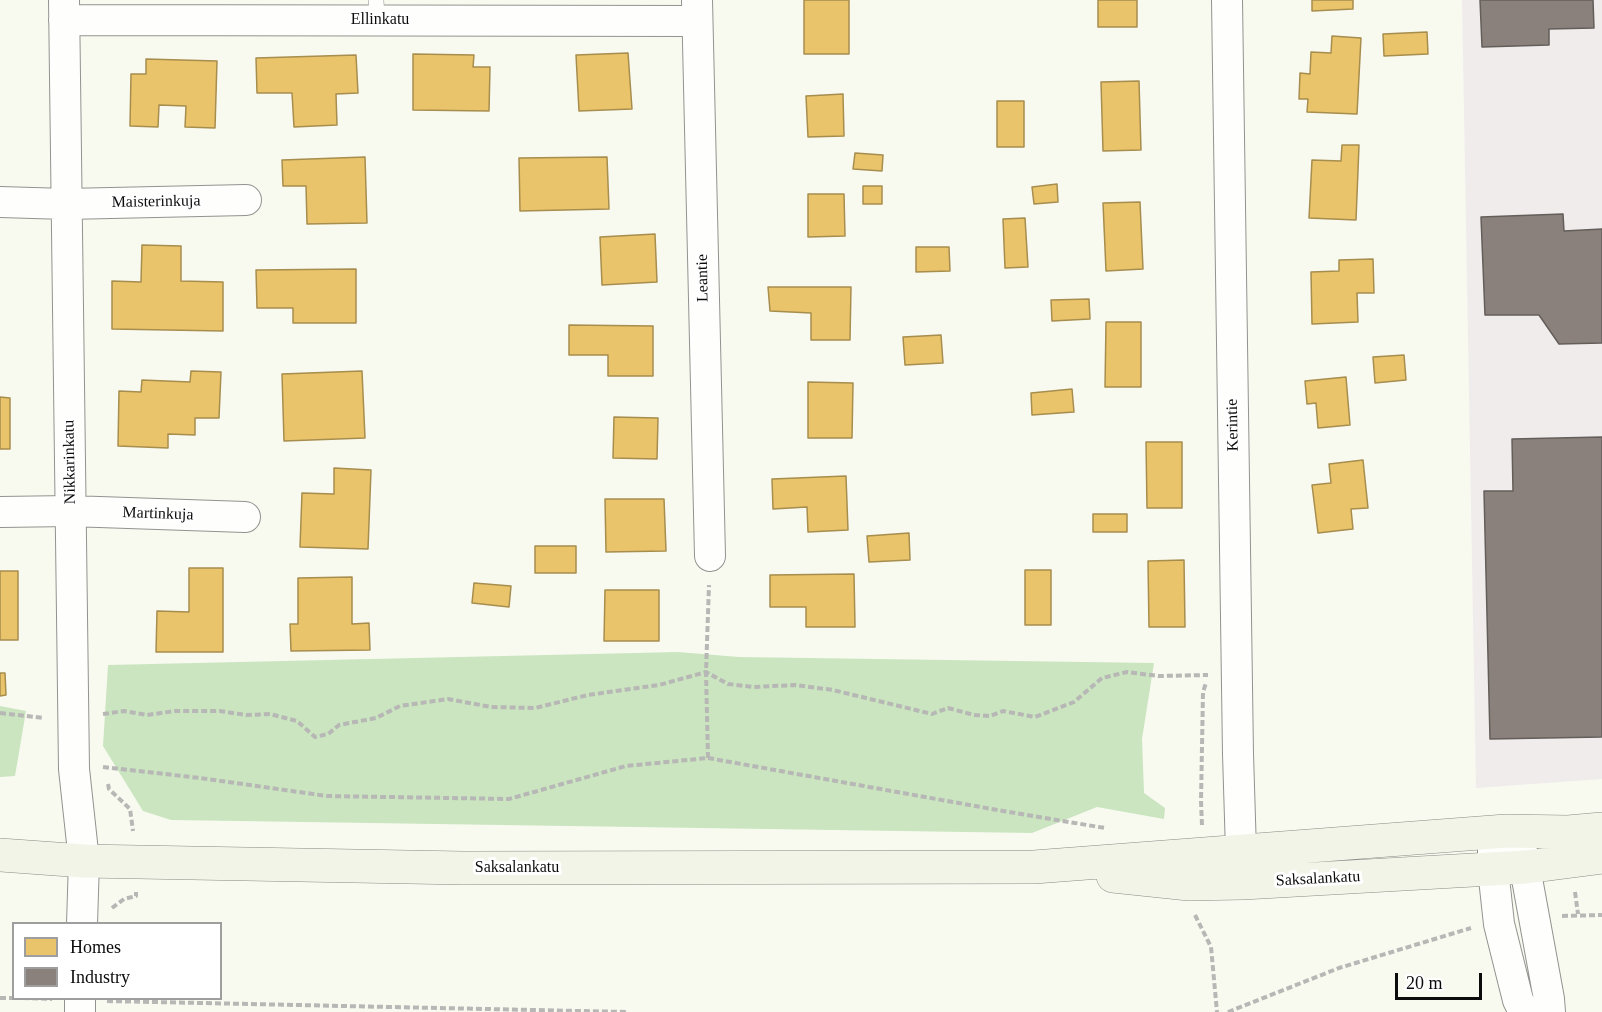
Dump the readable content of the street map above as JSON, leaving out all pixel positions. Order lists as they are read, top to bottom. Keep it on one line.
{"streets":{"main road":["Saksalankatu"],"street":["Ellinkatu","Maisterinkuja","Leantie","Kerintie","Nikkarinkatu","Martinkuja"]},"crossings":[["Ellinkatu","Leantie"],["Ellinkatu","Nikkarinkatu"],["Maisterinkuja","Nikkarinkatu"],["Kerintie","Saksalankatu"],["Nikkarinkatu","Martinkuja"],["Nikkarinkatu","Saksalankatu"]],"legend":["Homes","Industry"],"scale_bar":"20 m"}
